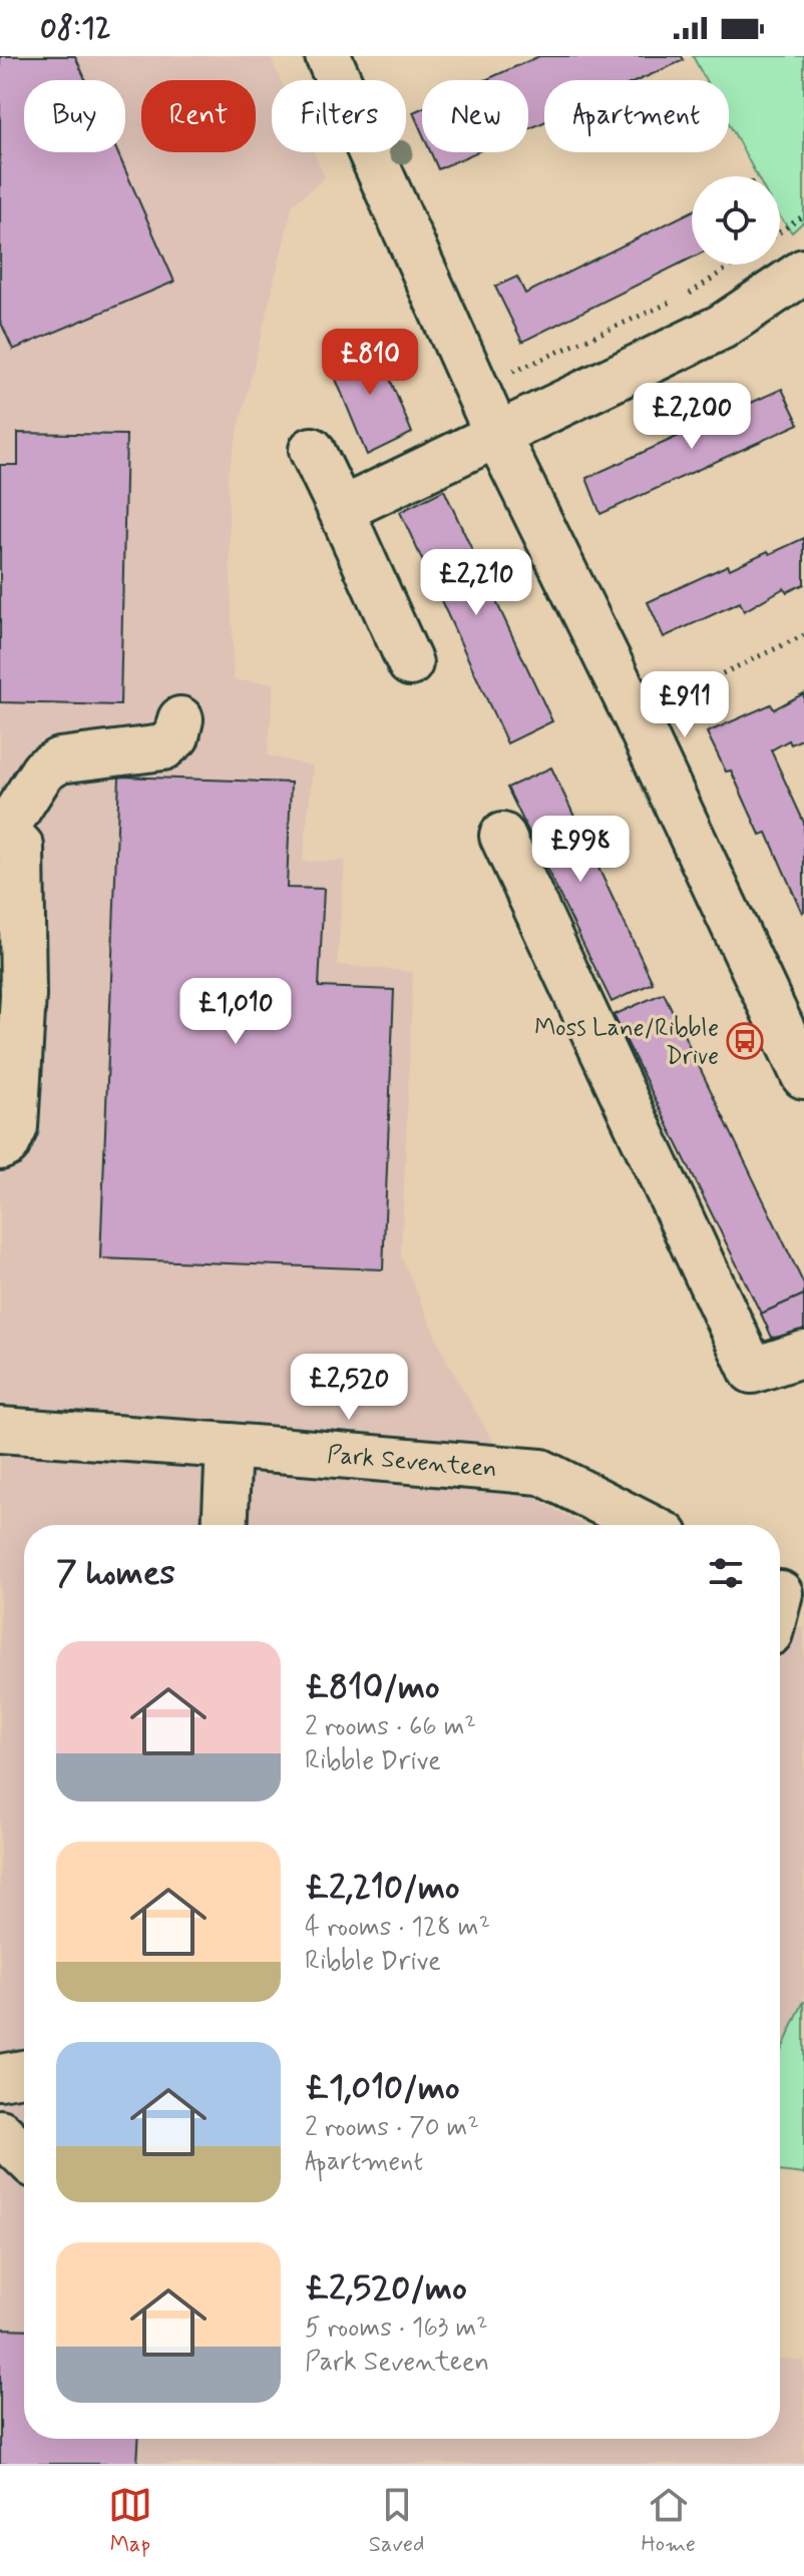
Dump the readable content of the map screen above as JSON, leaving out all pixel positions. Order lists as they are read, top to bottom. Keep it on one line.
{"streets":{"street":["Park Seventeen"]},"places":{"bus stop":["Moss Lane/Ribble Drive"]},"page":{"status":"08:12","chip":["Buy","Rent","Filters","New","Apartment"],"price":["£810","£2,200","£2,210","£911","£998","£1,010","£2,520"],"heading":"7 homes","list":[{"name":"£810/mo","note":"2 rooms · 66 m² · Ribble Drive"},{"name":"£2,210/mo","note":"4 rooms · 128 m² · Ribble Drive"},{"name":"£1,010/mo","note":"2 rooms · 70 m² · Apartment"},{"name":"£2,520/mo","note":"5 rooms · 163 m² · Park Seventeen"}],"tabs":["Map","Saved","Home"]}}
